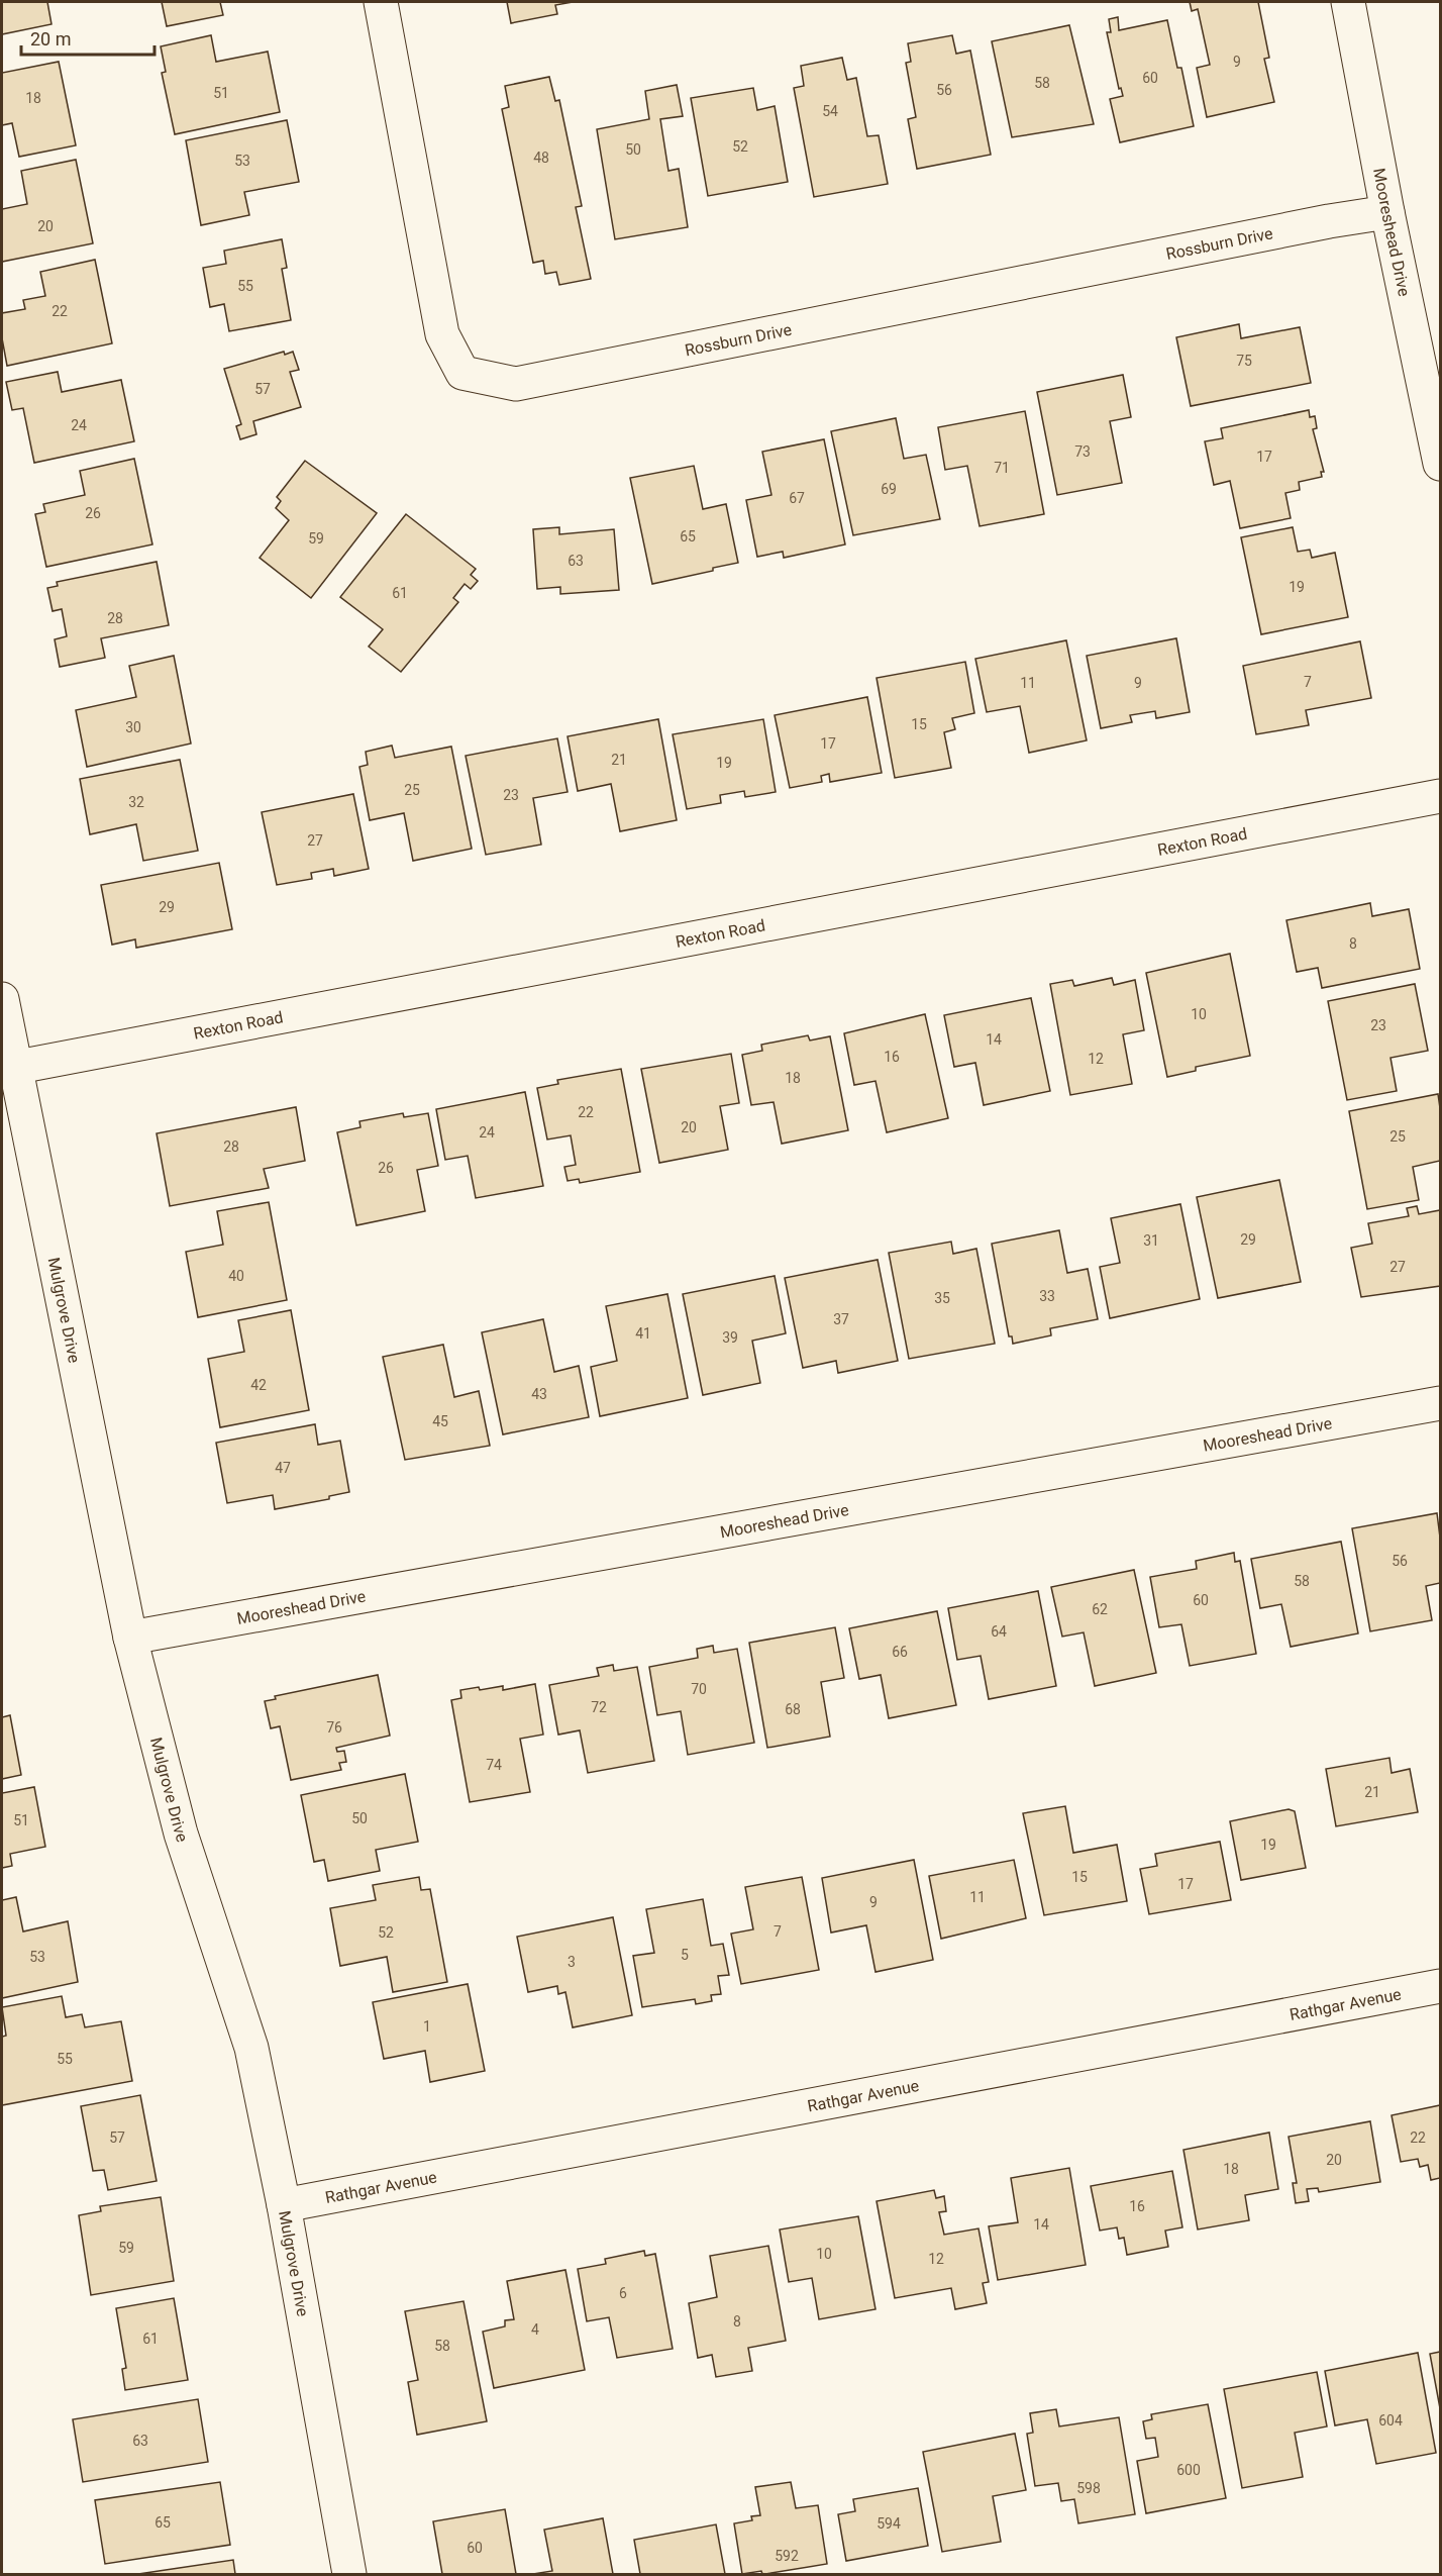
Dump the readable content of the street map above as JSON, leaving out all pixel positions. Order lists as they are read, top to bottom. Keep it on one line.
{"streets":{"street":["Mooreshead Drive","Rossburn Drive","Rexton Road","Mulgrove Drive","Rathgar Avenue"]},"crossings":[["Mooreshead Drive","Rossburn Drive"],["Mooreshead Drive","Mulgrove Drive"],["Rexton Road","Mulgrove Drive"],["Mulgrove Drive","Rathgar Avenue"]],"house_numbers":["9","60","58","56","51","18","54","52","50","48","53","20","55","22","75","57","24","73","17","71","69","67","26","65","59","63","19","61","28","7","11","9","15","30","17","21","19","25","23","32","27","29","8","10","23","14","16","12","18","22","20","24","25","28","26","29","31","27","40","33","35","37","41","39","42","43","45","47","56","58","60","62","64","66","70","72","68","76","74","21","50","51","19","15","17","11","9","7","52","5","53","3","1","55","57","22","20","18","16","14","59","10","12","6","8","4","61","58","604","63","600","598","65","594","60","592"],"scale_bar":"20 m"}
